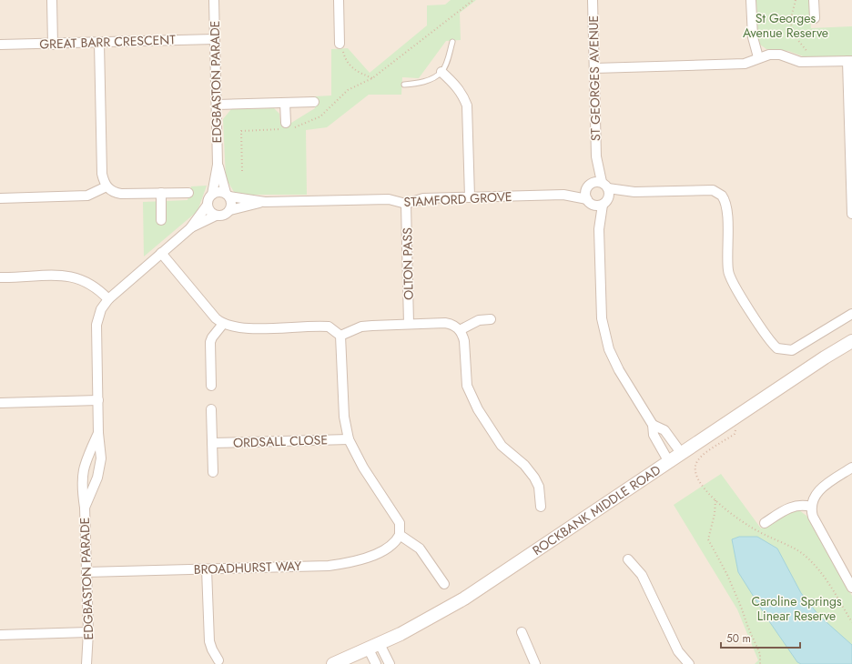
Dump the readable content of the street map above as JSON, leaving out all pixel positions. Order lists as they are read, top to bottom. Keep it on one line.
{"streets":{"street":["GREAT BARR CRESCENT","ST GEORGES AVENUE","EDGBASTON PARADE","STAMFORD GROVE","OLTON PASS","ORDSALL CLOSE","ROCKBANK MIDDLE ROAD","BROADHURST WAY"]},"crossings":[["GREAT BARR CRESCENT","EDGBASTON PARADE"],["ST GEORGES AVENUE","STAMFORD GROVE"],["ST GEORGES AVENUE","ROCKBANK MIDDLE ROAD"],["EDGBASTON PARADE","STAMFORD GROVE"],["EDGBASTON PARADE","BROADHURST WAY"],["STAMFORD GROVE","OLTON PASS"]],"parks":["St Georges Avenue Reserve","Caroline Springs Linear Reserve"],"scale_bar":"50 m"}
